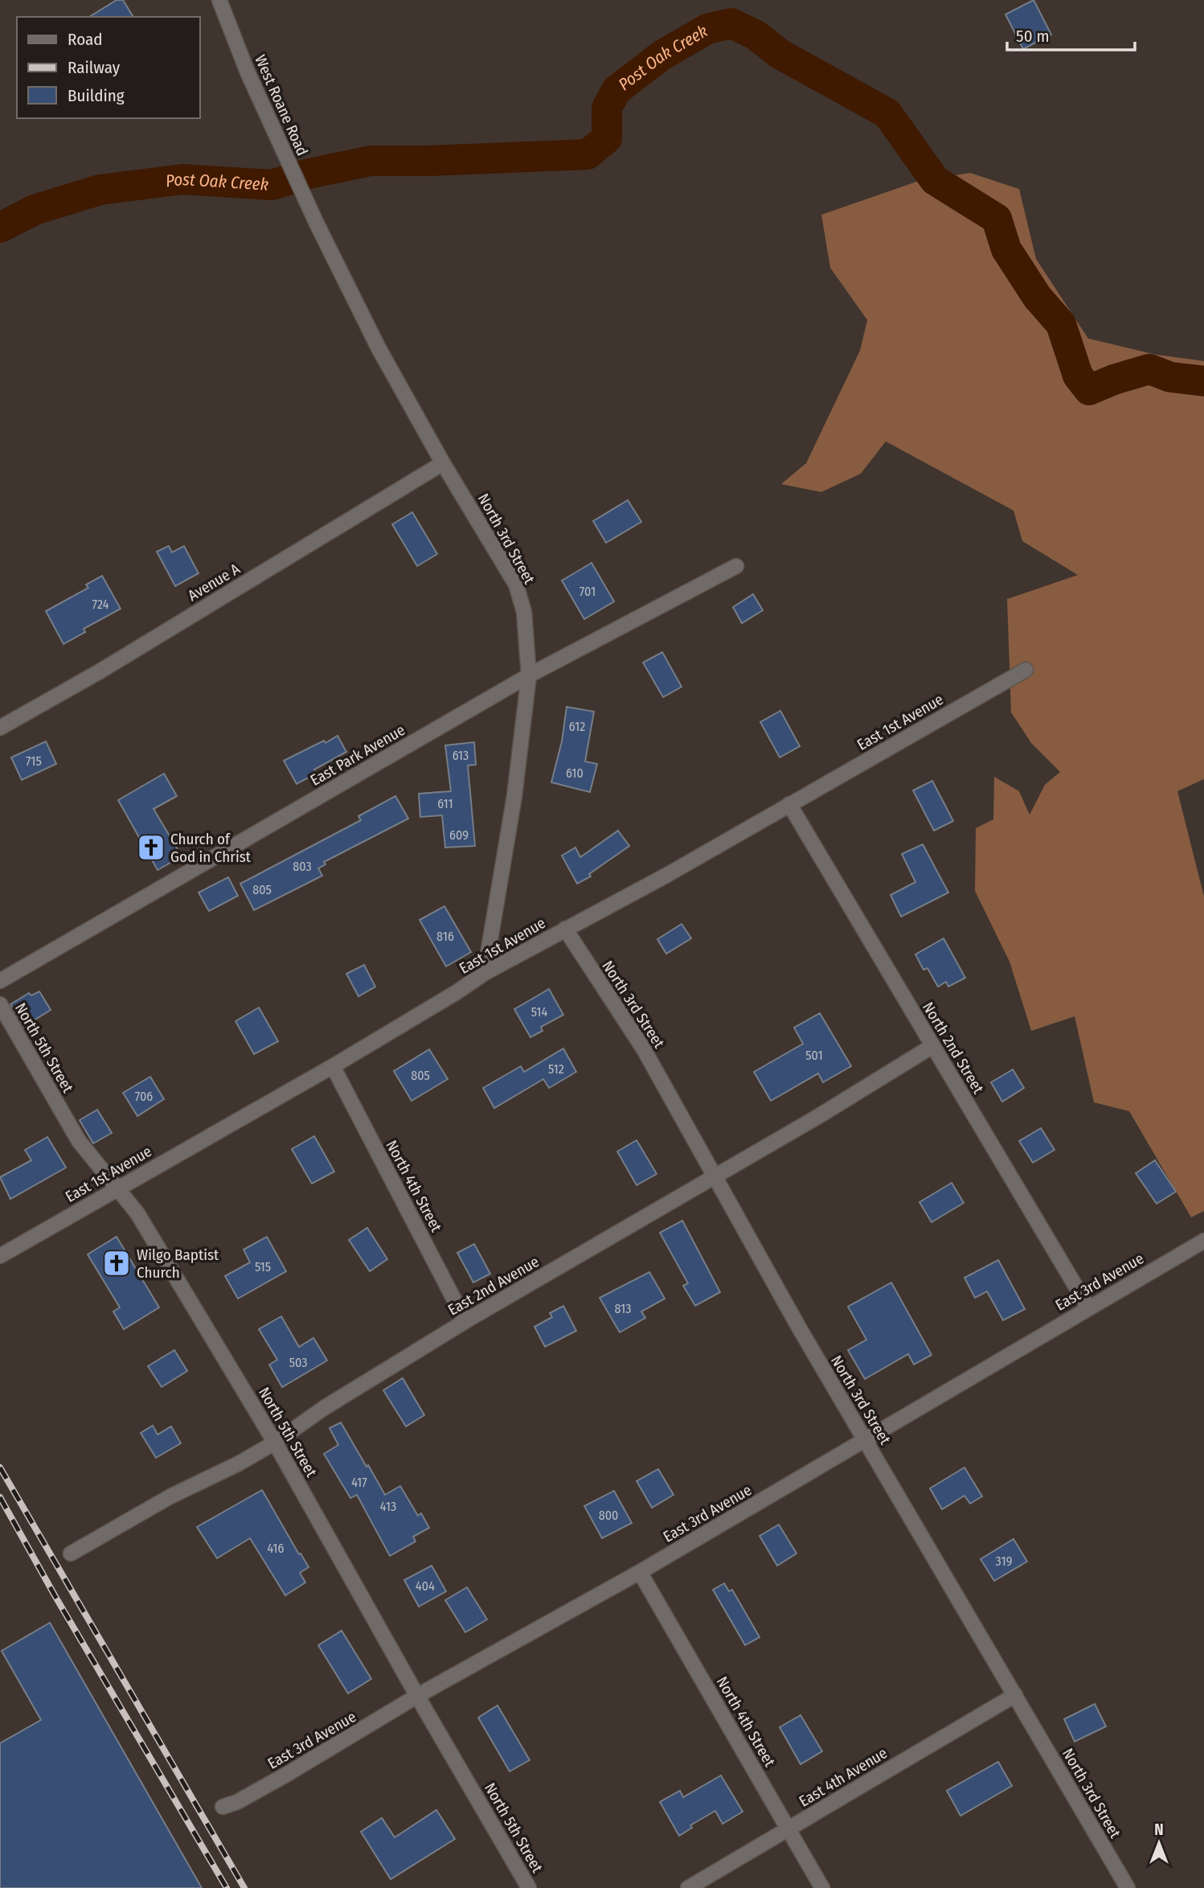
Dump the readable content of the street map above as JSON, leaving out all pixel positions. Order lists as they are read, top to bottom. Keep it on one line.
{"streets":{"street":["West Roane Road","North 3rd Street","Avenue A","East 1st Avenue","East Park Avenue","North 5th Street","North 2nd Street","North 4th Street","East 3rd Avenue","East 2nd Avenue","East 4th Avenue"]},"crossings":[["West Roane Road","North 3rd Street"],["North 3rd Street","Avenue A"],["North 3rd Street","East 1st Avenue"],["North 3rd Street","East Park Avenue"],["North 3rd Street","East 3rd Avenue"],["North 3rd Street","East 2nd Avenue"],["North 3rd Street","East 4th Avenue"],["East 1st Avenue","North 5th Street"],["East 1st Avenue","North 2nd Street"],["East 1st Avenue","North 4th Street"],["North 5th Street","East 3rd Avenue"],["North 5th Street","East 2nd Avenue"],["North 2nd Street","East 3rd Avenue"],["North 2nd Street","East 2nd Avenue"],["North 4th Street","East 3rd Avenue"],["North 4th Street","East 2nd Avenue"],["North 4th Street","East 4th Avenue"]],"water":["Post Oak Creek"],"places":{"church":["Church of God in Christ","Wilgo Baptist Church"]},"house_numbers":["701","724","612","613","715","610","611","609","803","805","816","514","501","512","805","706","515","813","503","417","413","800","416","319","404"],"legend":["Road","Railway","Building"],"scale_bar":"50 m","north":"top"}
